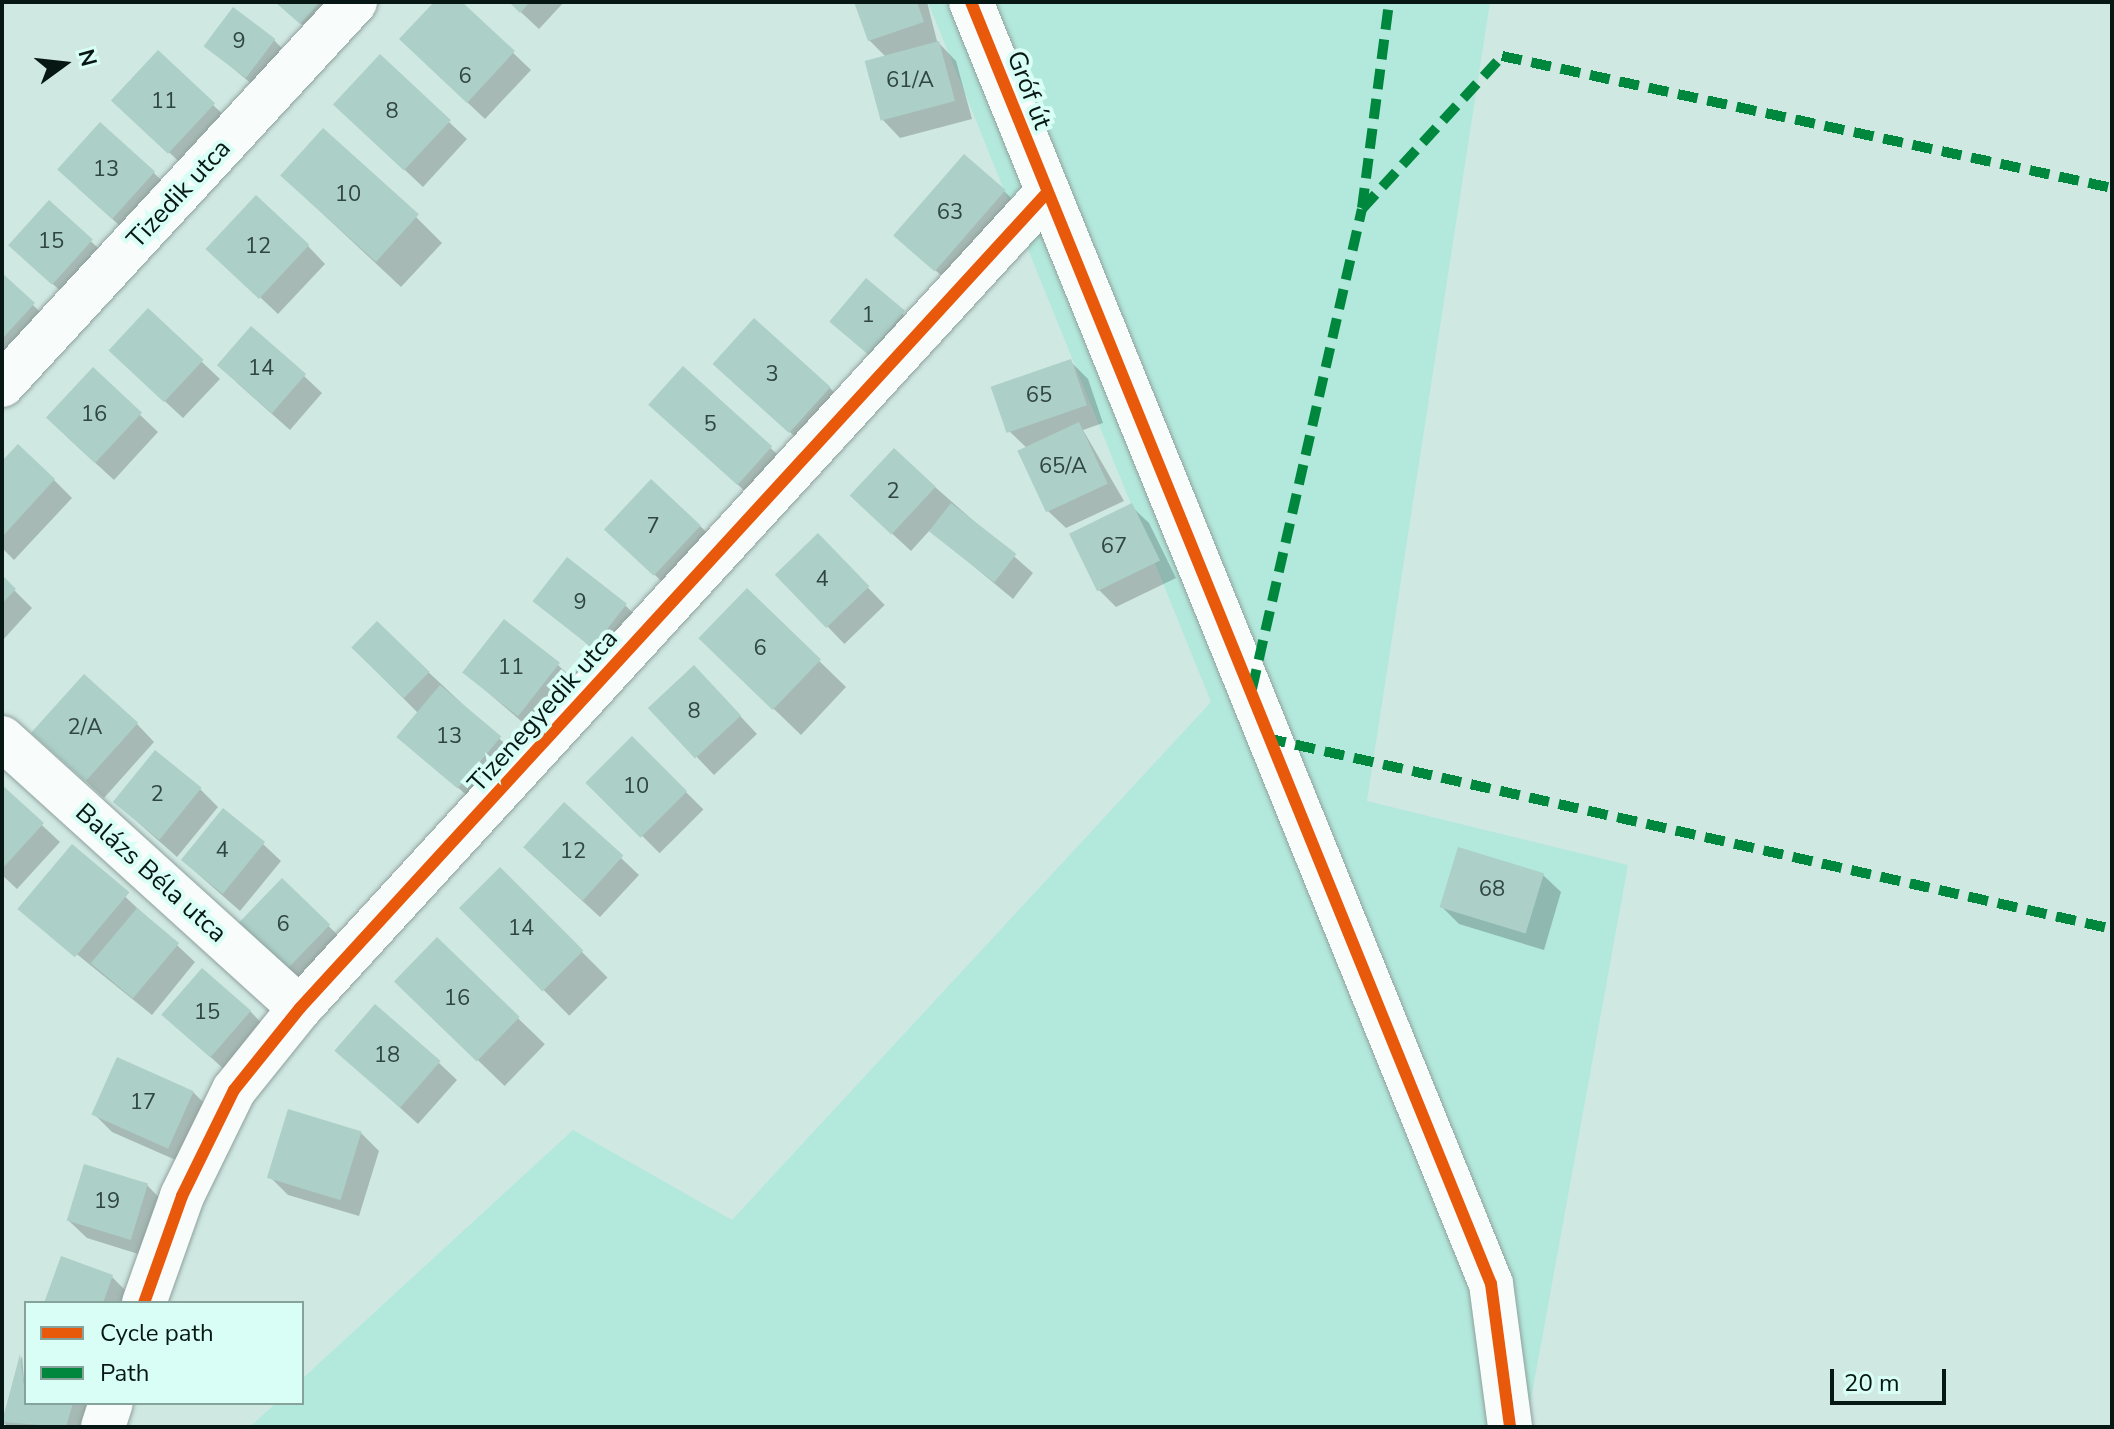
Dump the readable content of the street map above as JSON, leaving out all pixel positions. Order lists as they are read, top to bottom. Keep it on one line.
{"streets":{"street":["Gróf út","Tizedik utca","Tizenegyedik utca","Balázs Béla utca"]},"crossings":[["Gróf út","Tizenegyedik utca"],["Tizenegyedik utca","Balázs Béla utca"]],"house_numbers":["9","6","61/A","11","8","13","10","63","15","12","1","14","3","65","16","5","65/A","2","7","67","4","9","6","11","8","2/A","13","10","2","4","12","68","6","14","16","15","18","17","19"],"legend":["Cycle path","Path"],"scale_bar":"20 m","north":"right"}
